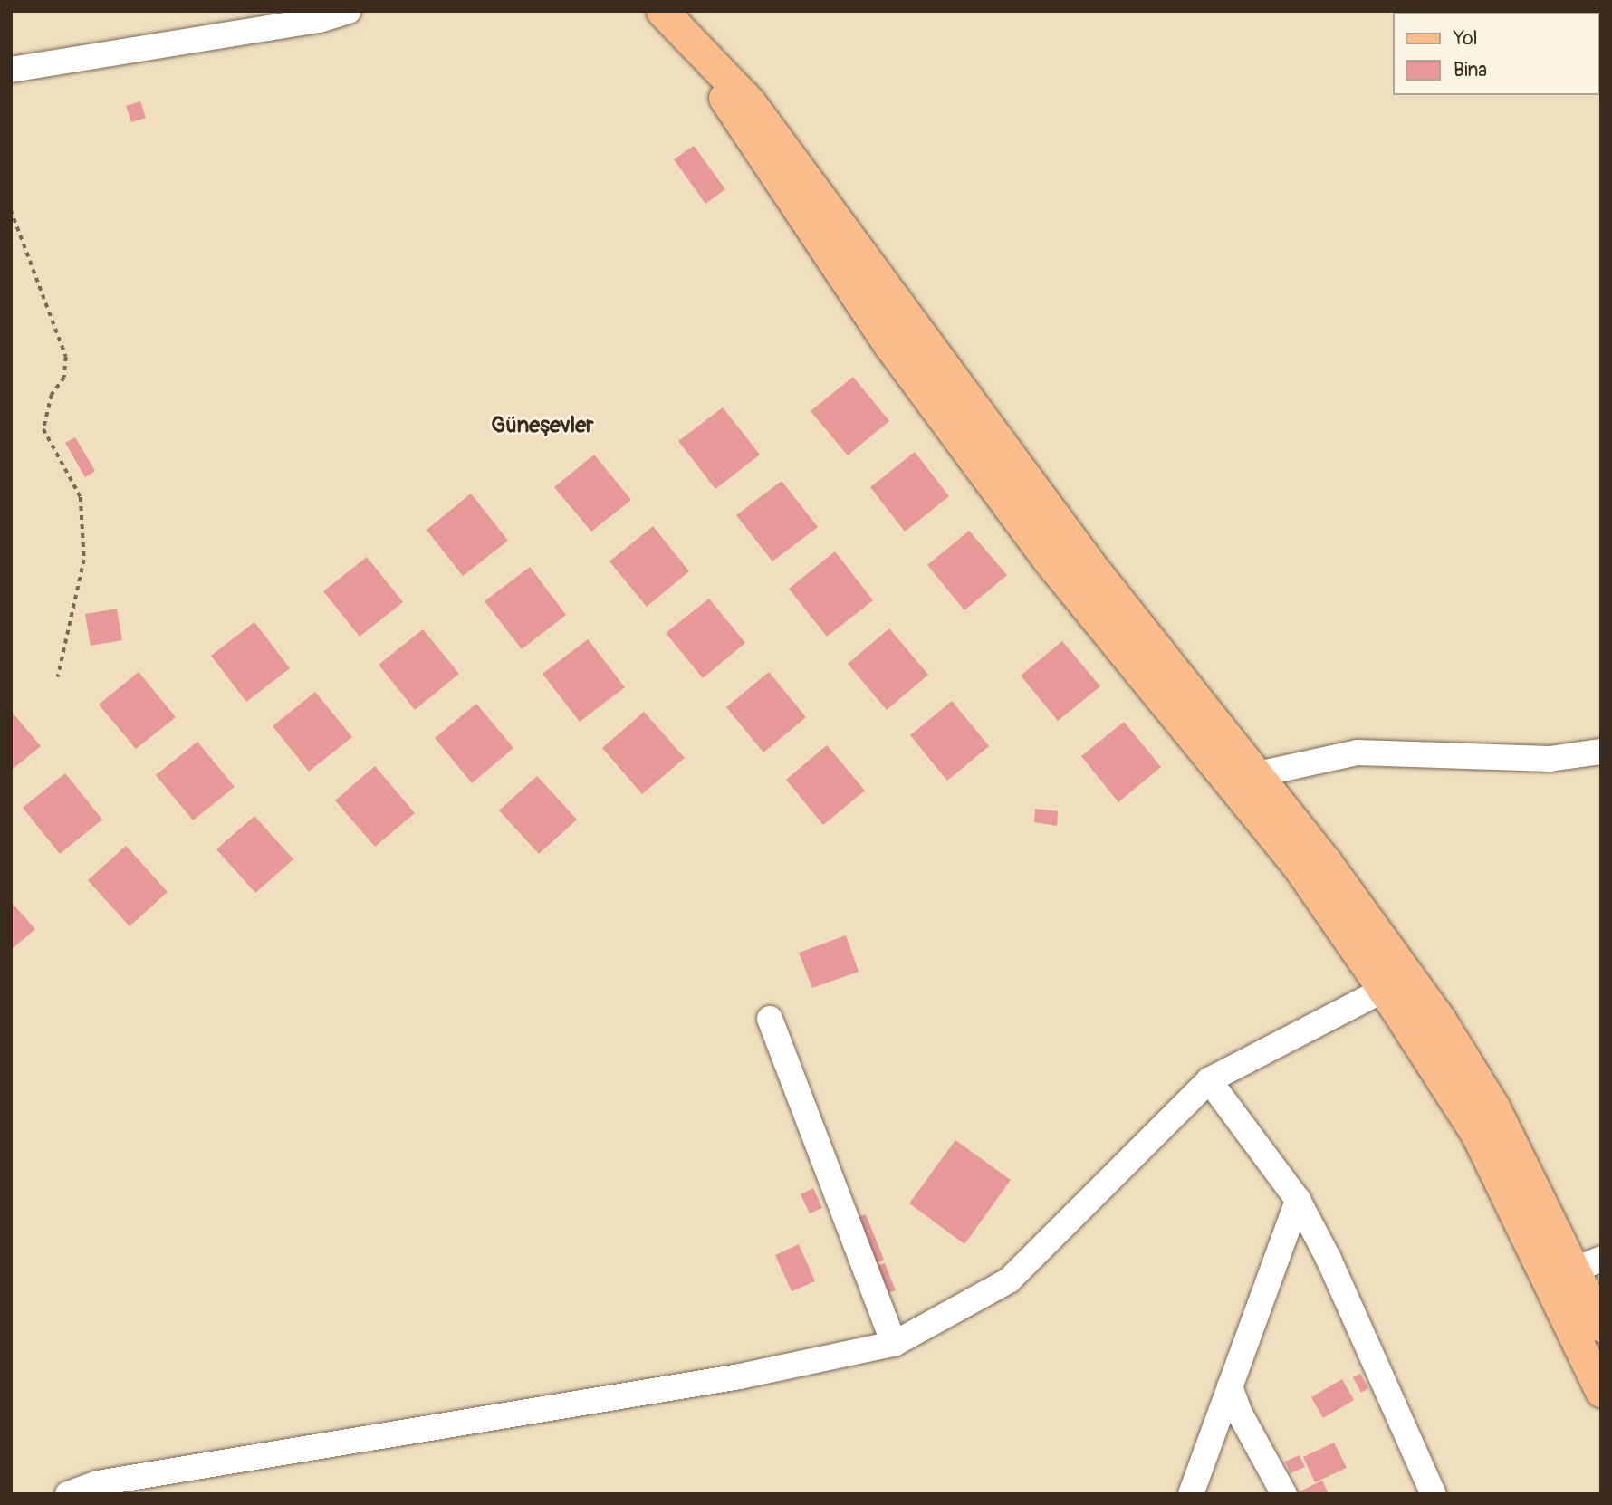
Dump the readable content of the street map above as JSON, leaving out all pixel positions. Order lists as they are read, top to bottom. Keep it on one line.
{"districts":["Güneşevler"],"legend":["Yol","Bina"]}
